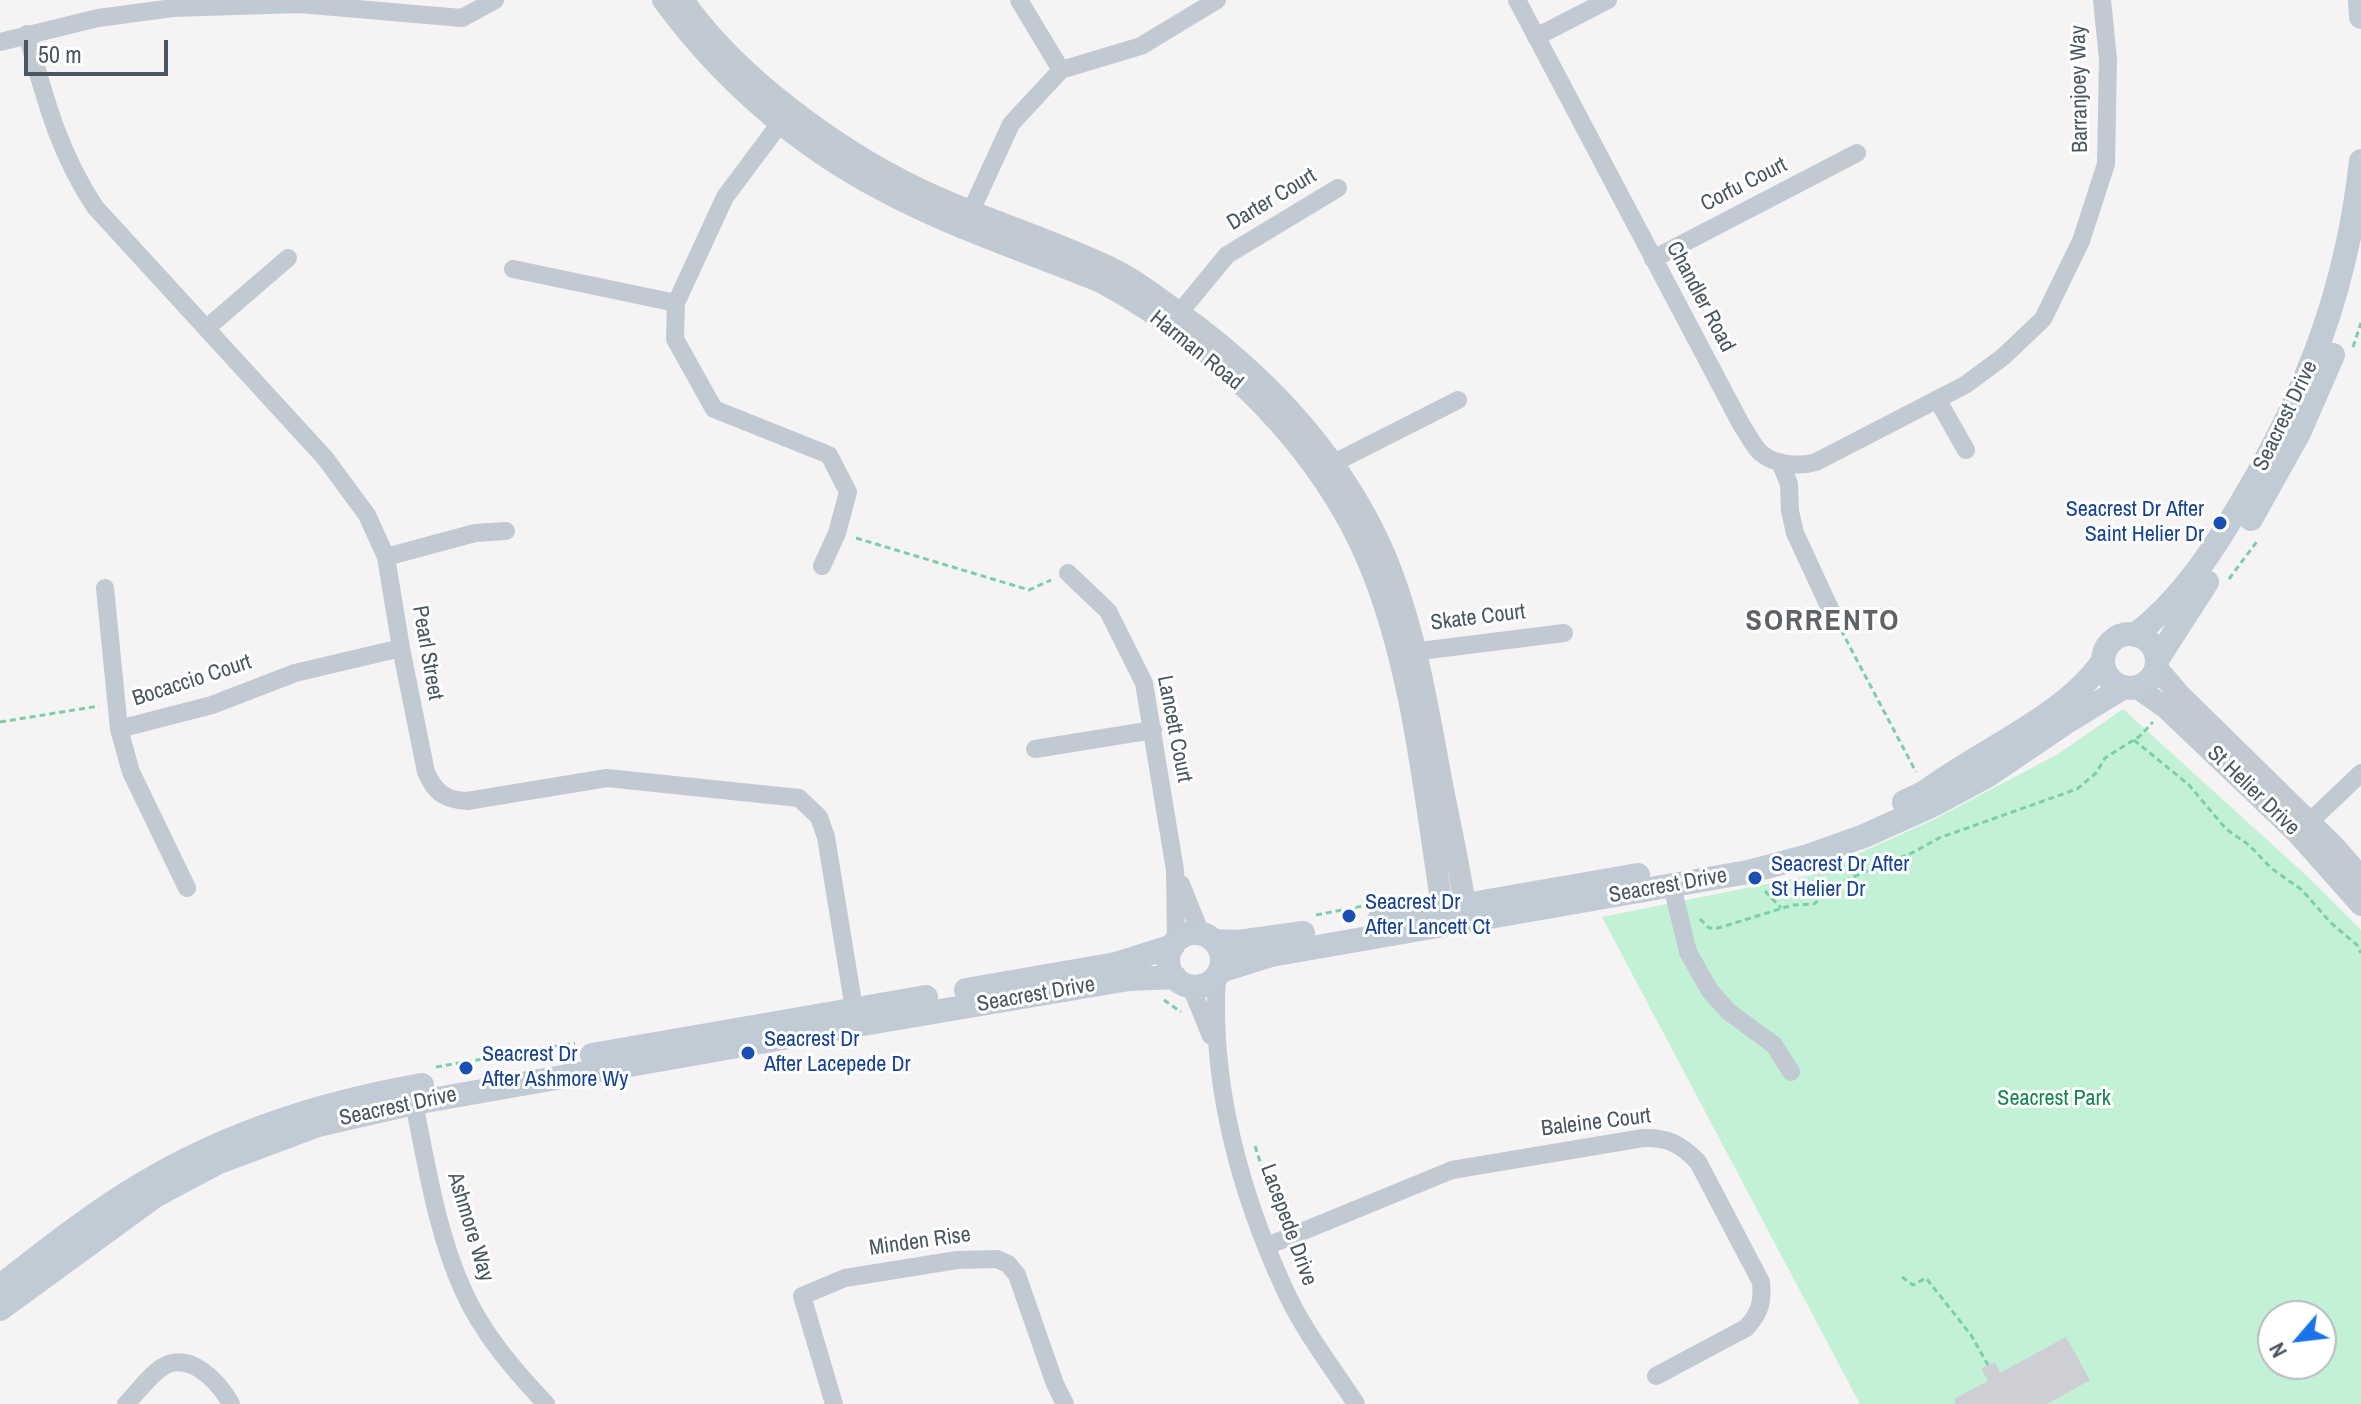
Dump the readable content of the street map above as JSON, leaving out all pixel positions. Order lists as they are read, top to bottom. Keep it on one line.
{"streets":{"main road":["Seacrest Drive"],"street":["Barranjoey Way","Corfu Court","Darter Court","Chandler Road","Harman Road","Skate Court","Pearl Street","Bocaccio Court","Lancett Court","St Helier Drive","Baleine Court","Lacepede Drive","Ashmore Way","Minden Rise"]},"crossings":[["Barranjoey Way","Chandler Road"],["Corfu Court","Chandler Road"],["Darter Court","Harman Road"],["Harman Road","Seacrest Drive"],["Harman Road","Skate Court"],["Seacrest Drive","Pearl Street"],["Seacrest Drive","Lancett Court"],["Seacrest Drive","St Helier Drive"],["Seacrest Drive","Lacepede Drive"],["Seacrest Drive","Ashmore Way"],["Pearl Street","Bocaccio Court"],["Lancett Court","Lacepede Drive"],["Baleine Court","Lacepede Drive"]],"districts":["SORRENTO"],"parks":["Seacrest Park"],"places":["Seacrest Dr After Saint Helier Dr","Seacrest Dr After St Helier Dr","Seacrest Dr After Lancett Ct","Seacrest Dr After Lacepede Dr","Seacrest Dr After Ashmore Wy"],"scale_bar":"50 m","north":"bottom left"}
